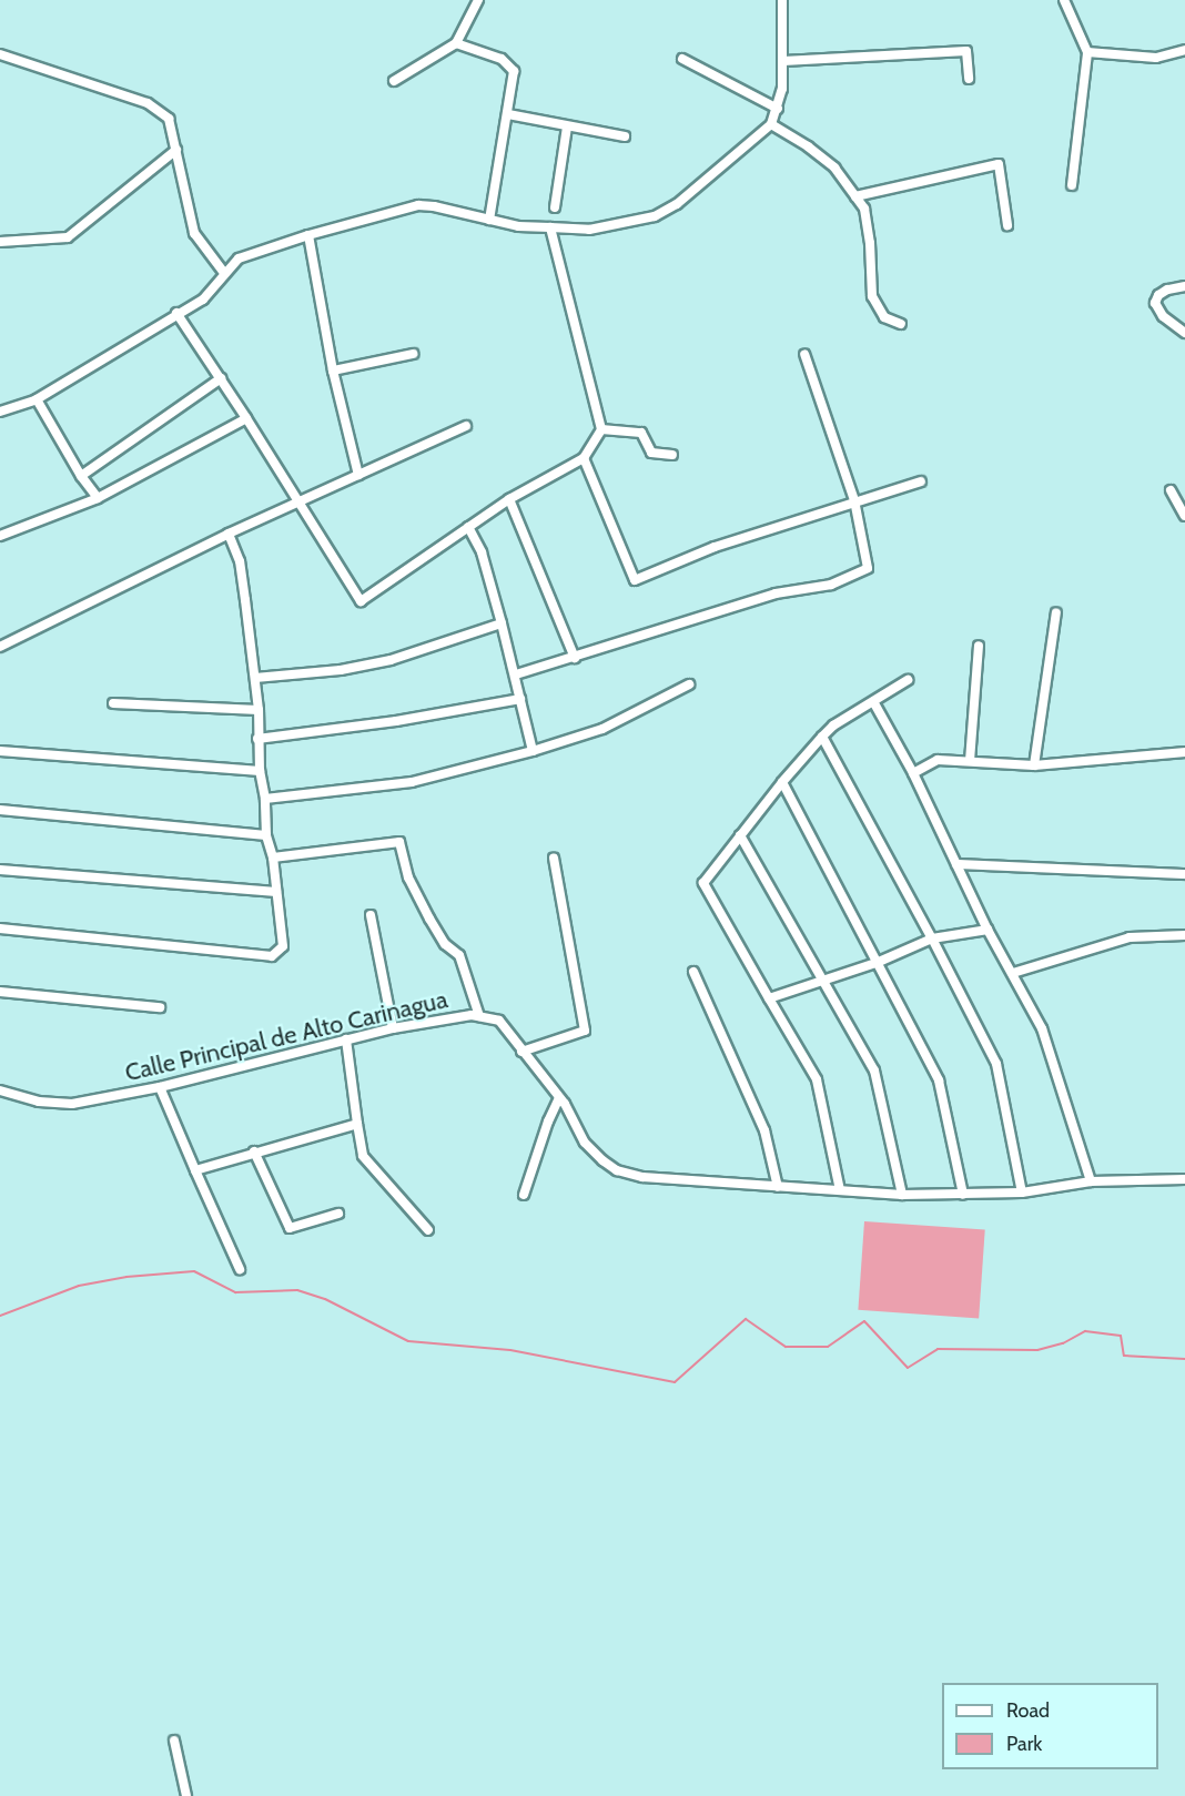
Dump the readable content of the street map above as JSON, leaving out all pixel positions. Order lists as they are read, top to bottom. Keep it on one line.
{"streets":{"street":["Calle Principal de Alto Carinagua"]},"legend":["Road","Park"]}
